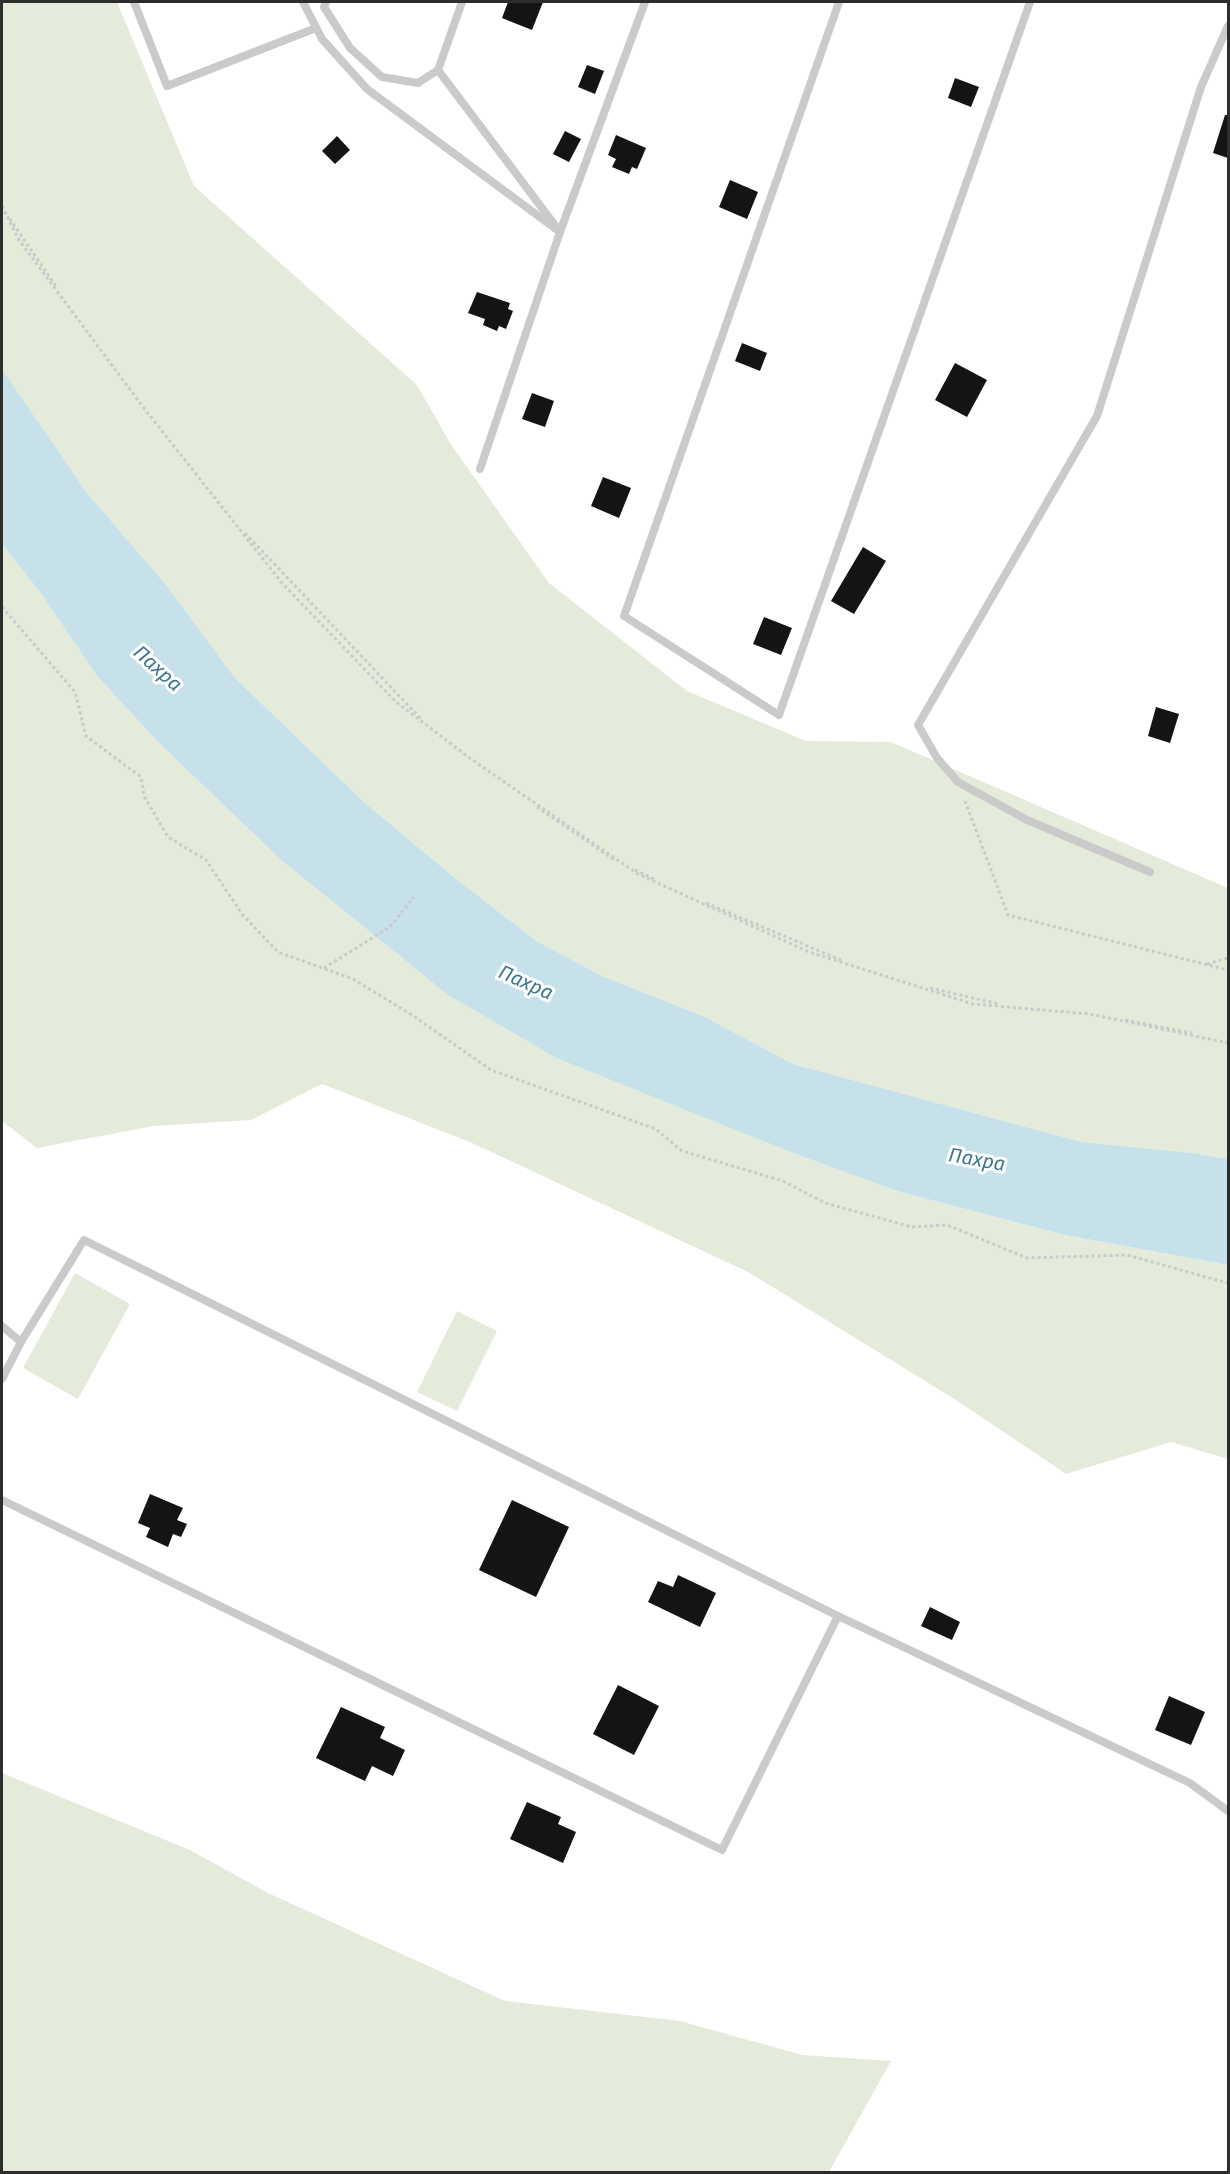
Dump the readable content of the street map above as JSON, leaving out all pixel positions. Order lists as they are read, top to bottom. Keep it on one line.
{"water":["Пахра"]}
